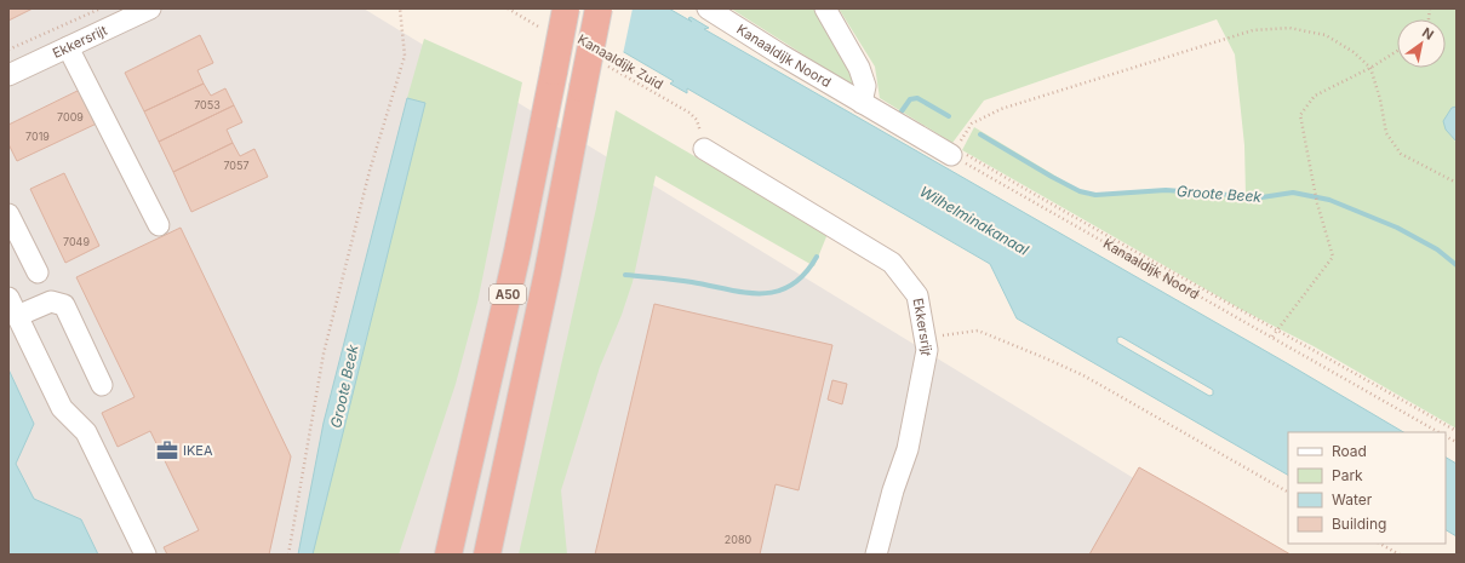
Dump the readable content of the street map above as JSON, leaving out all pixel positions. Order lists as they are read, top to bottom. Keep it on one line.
{"streets":{"highway":["A50"],"street":["Ekkersrijt","Kanaaldijk Noord"],"path":["Kanaaldijk Zuid"]},"crossings":[["Ekkersrijt","Kanaaldijk Zuid"]],"water":["Groote Beek","Wilhelminakanaal"],"places":{"office":["IKEA"]},"house_numbers":["7053","7009","7019","7057","7049","2080"],"legend":["Road","Park","Water","Building"],"north":"top right"}
